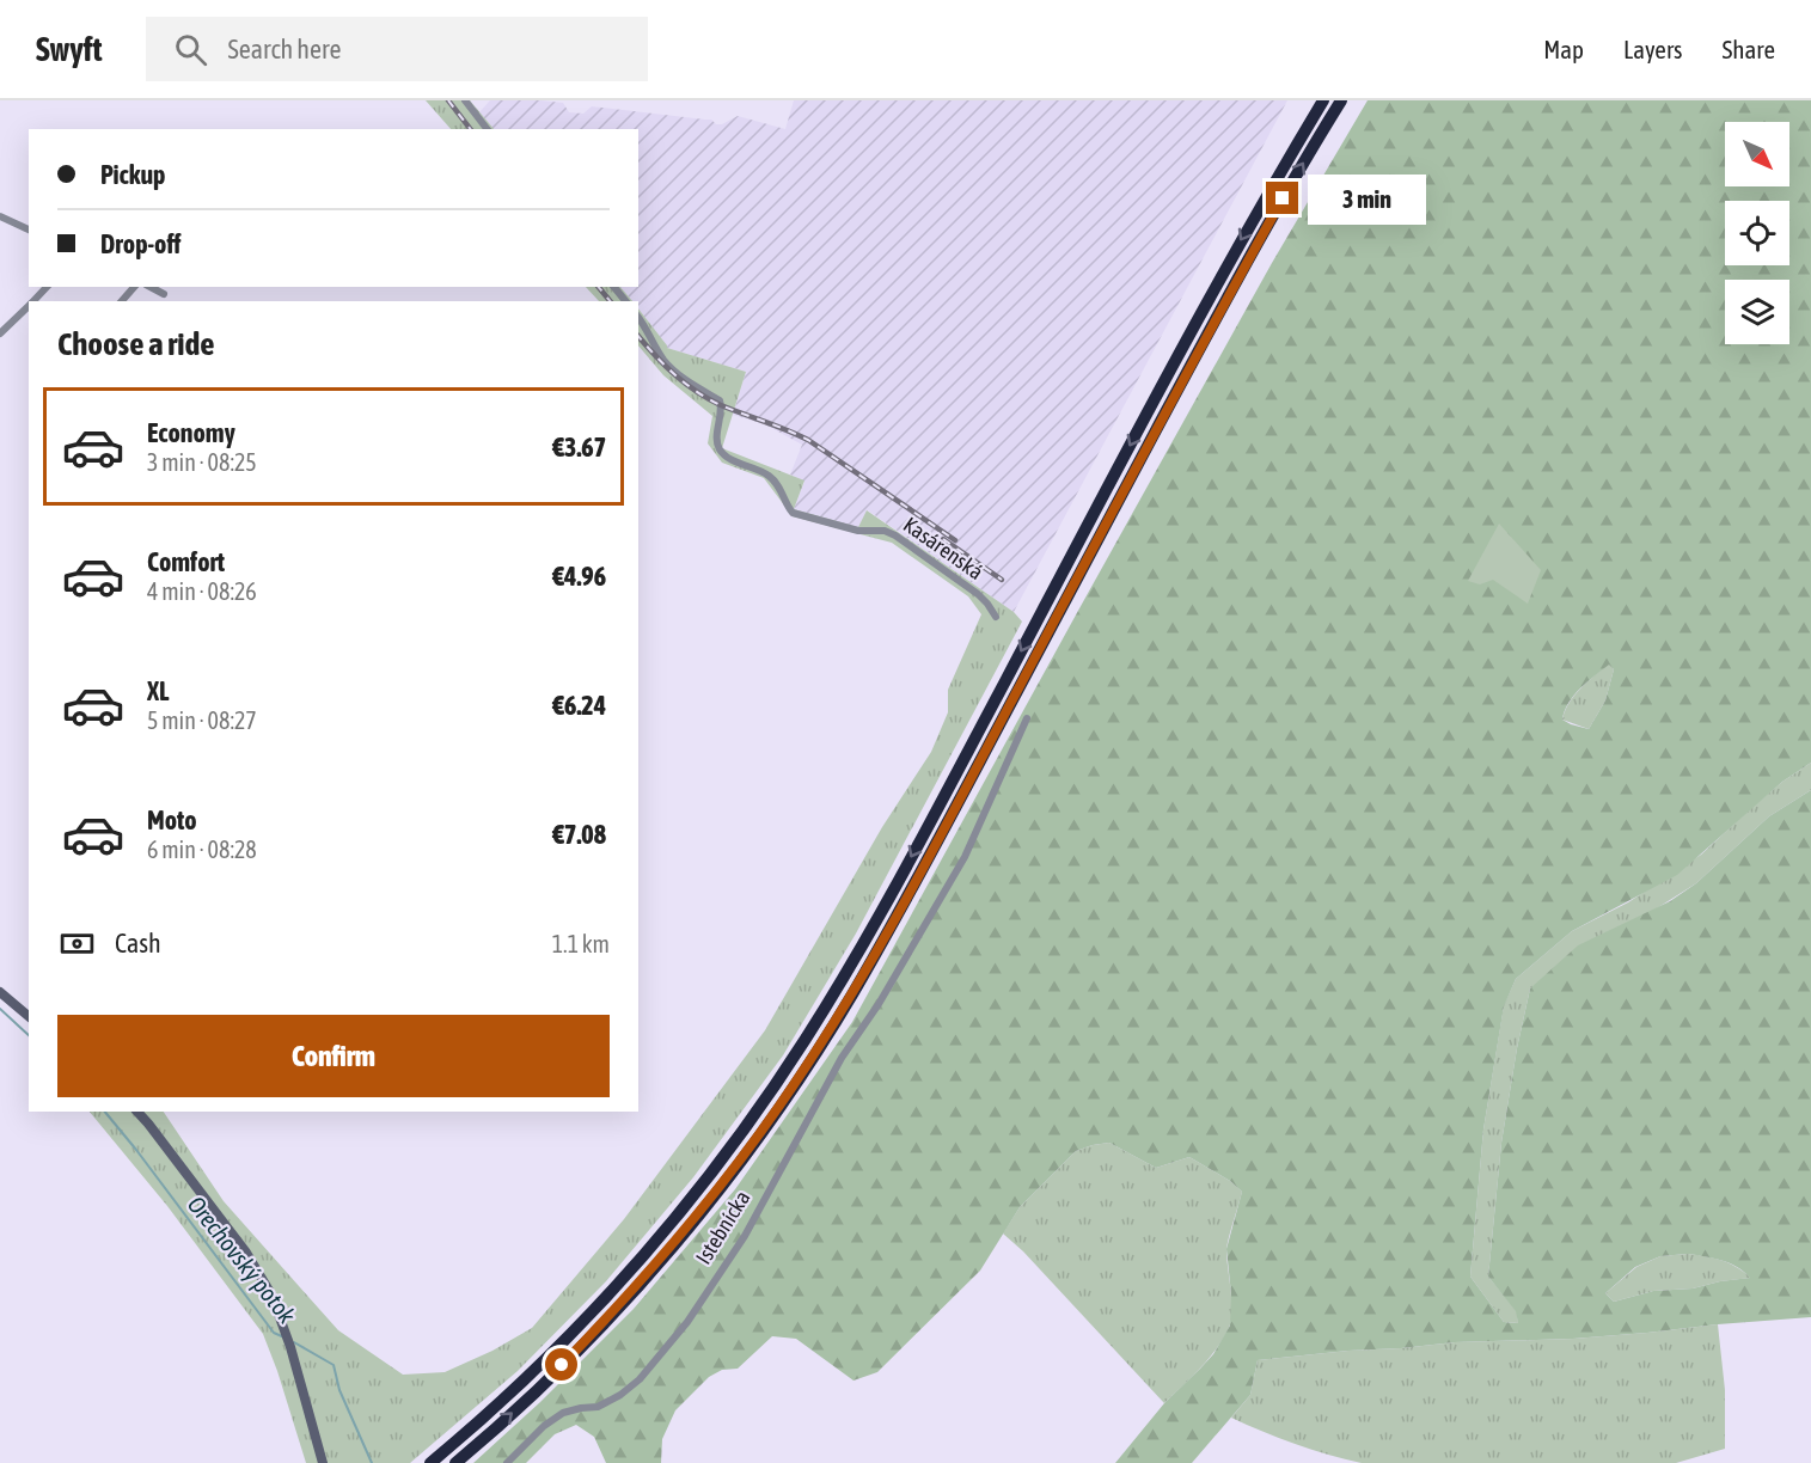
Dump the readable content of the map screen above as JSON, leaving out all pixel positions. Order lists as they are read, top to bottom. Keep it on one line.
{"streets":{"street":["Kasárenská","Istebnícka"]},"water":["Orechovský potok"],"north":"bottom right","page":{"header":"Swyft","search":"Search here","nav":["Map","Layers","Share"],"banner":["Pickup","Drop-off"],"bubble":"3 min","heading":"Choose a ride","list":[{"name":"Economy","note":"3 min · 08:25","value":"€3.67"},{"name":"Comfort","note":"4 min · 08:26","value":"€4.96"},{"name":"XL","note":"5 min · 08:27","value":"€6.24"},{"name":"Moto","note":"6 min · 08:28","value":"€7.08"}],"pay":["Cash","1.1 km"],"buttons":"Confirm"}}
